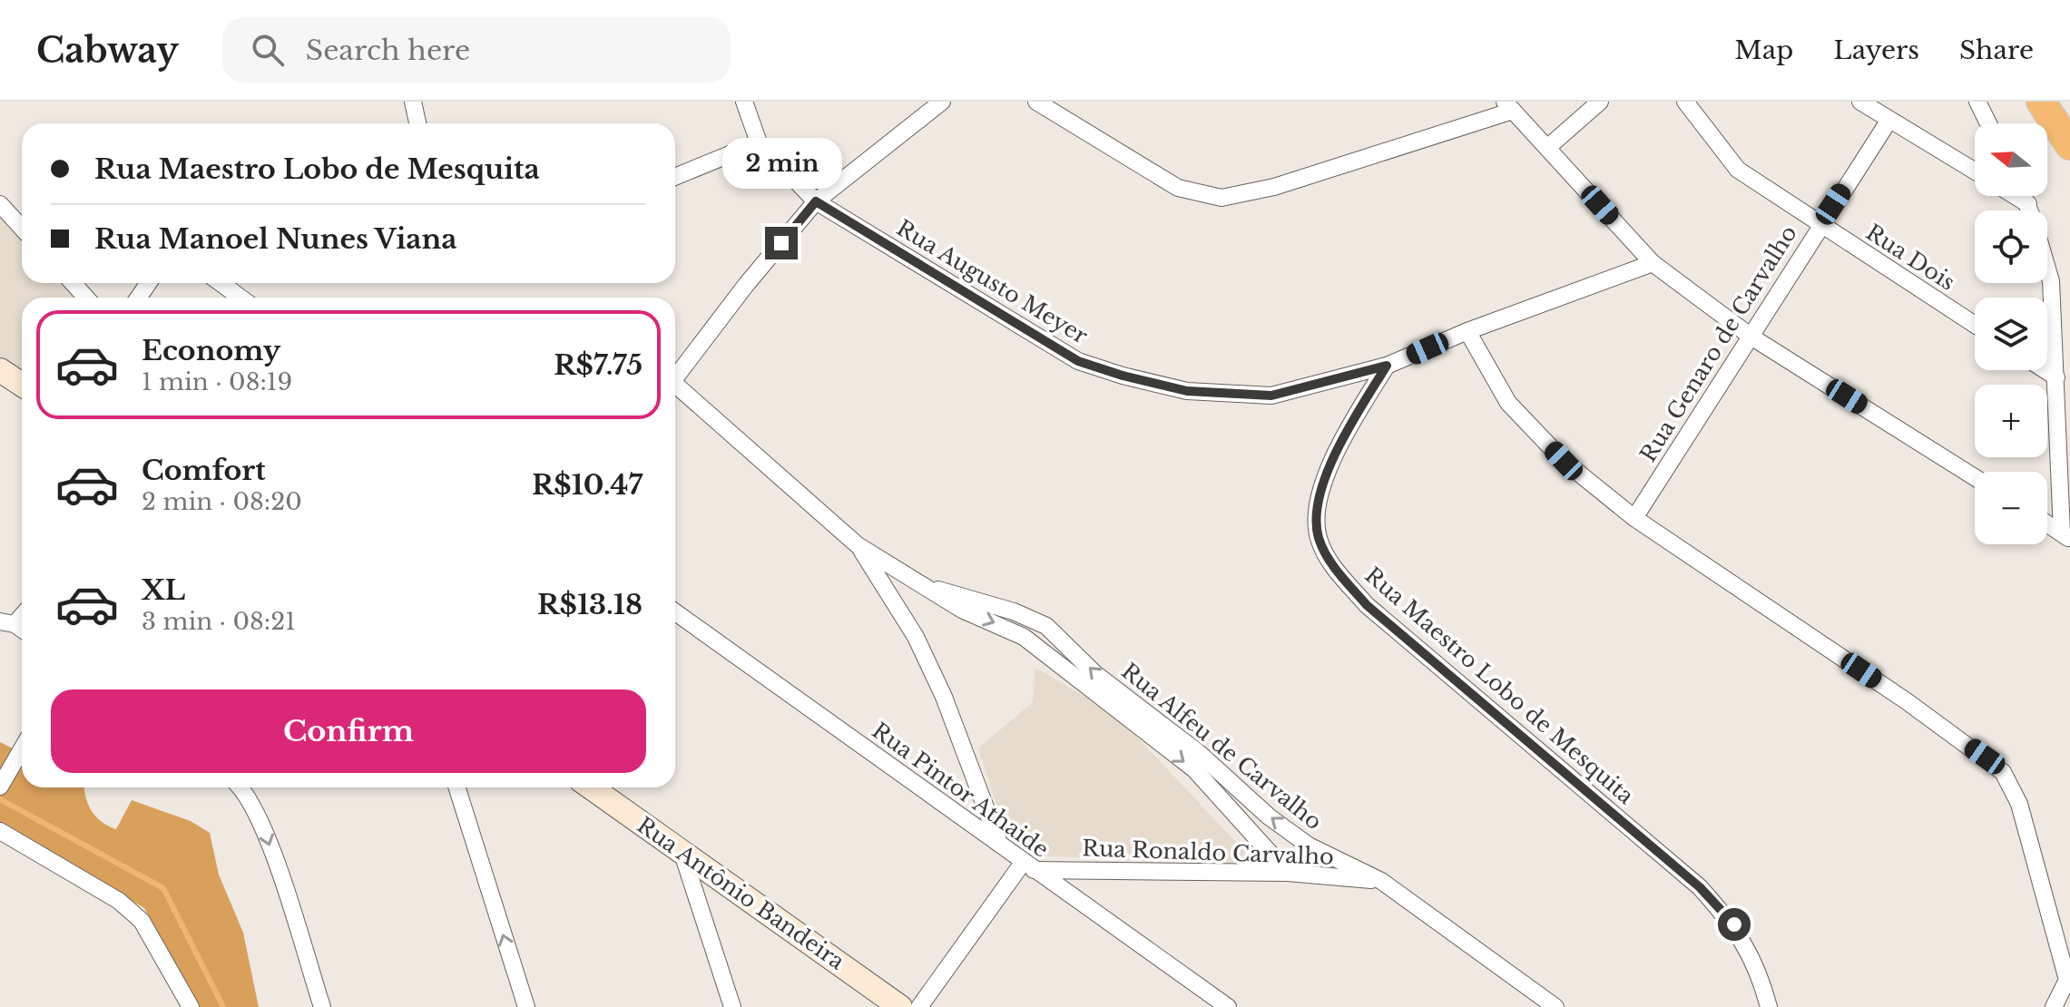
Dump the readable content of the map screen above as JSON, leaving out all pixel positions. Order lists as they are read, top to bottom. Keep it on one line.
{"streets":{"street":["Rua Dois","Rua Augusto Meyer","Rua Genaro de Carvalho","Rua Maestro Lobo de Mesquita","Rua Alfeu de Carvalho","Rua Pintor Athaide","Rua Ronaldo Carvalho","Rua Antônio Bandeira"]},"crossings":[["Rua Dois","Rua Genaro de Carvalho"],["Rua Augusto Meyer","Rua Maestro Lobo de Mesquita"],["Rua Alfeu de Carvalho","Rua Ronaldo Carvalho"],["Rua Pintor Athaide","Rua Ronaldo Carvalho"]],"north":"left","page":{"header":"Cabway","search":"Search here","nav":["Map","Layers","Share"],"map_buttons":["+","−"],"banner":["Rua Maestro Lobo de Mesquita","Rua Manoel Nunes Viana"],"bubble":"2 min","list":[{"name":"Economy","note":"1 min · 08:19","value":"R$7.75"},{"name":"Comfort","note":"2 min · 08:20","value":"R$10.47"},{"name":"XL","note":"3 min · 08:21","value":"R$13.18"}],"buttons":"Confirm"}}
